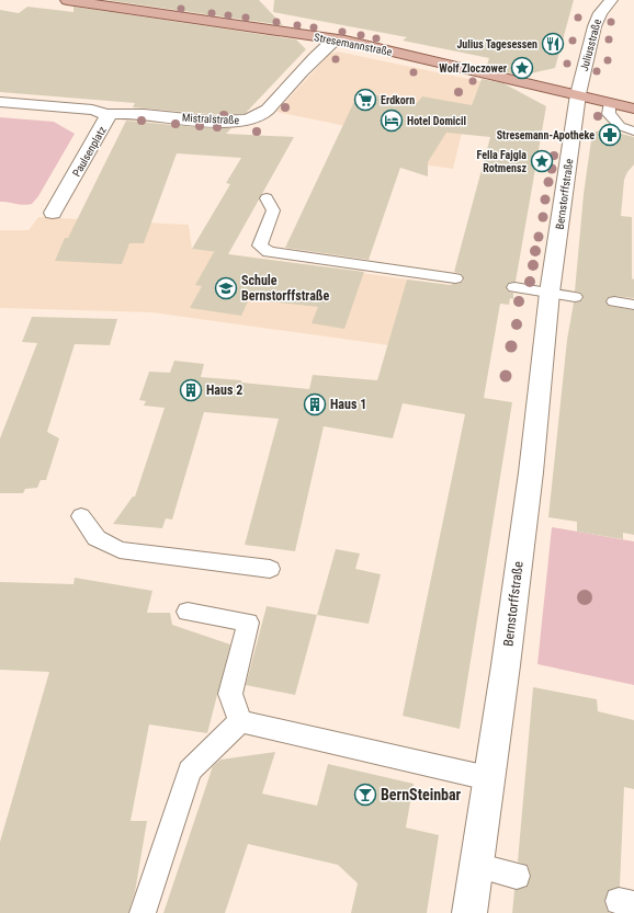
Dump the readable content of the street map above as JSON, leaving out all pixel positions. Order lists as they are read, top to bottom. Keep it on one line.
{"streets":{"main road":["Stresemannstraße"],"street":["Juliusstraße","Mistralstraße","Paulsenplatz","Bernstorffstraße"]},"crossings":[["Stresemannstraße","Juliusstraße"],["Stresemannstraße","Mistralstraße"],["Stresemannstraße","Bernstorffstraße"],["Juliusstraße","Bernstorffstraße"],["Mistralstraße","Paulsenplatz"]],"places":{"restaurant":["Julius Tagesessen"],"place":["Wolf Zloczower","Fella Fajgla Rotmensz"],"supermarket":["Erdkorn"],"hotel":["Hotel Domicil"],"pharmacy":["Stresemann-Apotheke"],"school or university":["Schule Bernstorffstraße"],"building":["Haus 2","Haus 1"],"bar":["BernSteinbar"]}}
